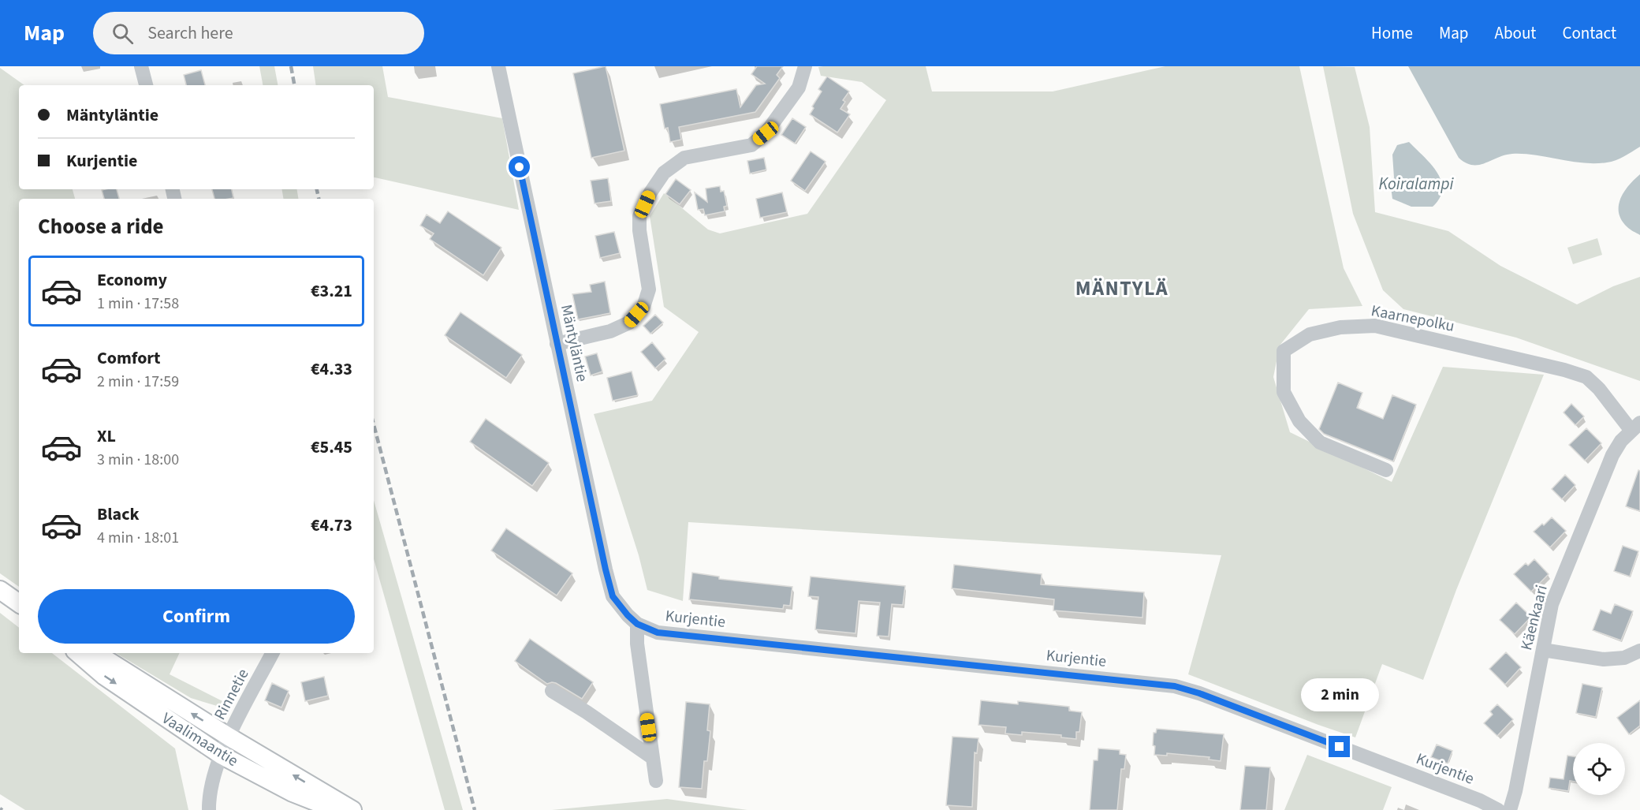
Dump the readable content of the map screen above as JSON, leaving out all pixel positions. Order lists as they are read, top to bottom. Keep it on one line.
{"streets":{"main road":["Vaalimaantie"],"street":["Kaarnepolku","Mäntyläntie","Käenkaari","Kurjentie","Rinnetie"]},"crossings":[["Kaarnepolku","Käenkaari"],["Mäntyläntie","Kurjentie"],["Rinnetie","Vaalimaantie"]],"districts":["MÄNTYLÄ"],"water":["Koiralampi"],"page":{"header":"Map","search":"Search here","nav":["Home","Map","About","Contact"],"banner":["Mäntyläntie","Kurjentie"],"heading":"Choose a ride","list":[{"name":"Economy","note":"1 min · 17:58","value":"€3.21"},{"name":"Comfort","note":"2 min · 17:59","value":"€4.33"},{"name":"XL","note":"3 min · 18:00","value":"€5.45"},{"name":"Black","note":"4 min · 18:01","value":"€4.73"}],"buttons":"Confirm","bubble":"2 min"}}
